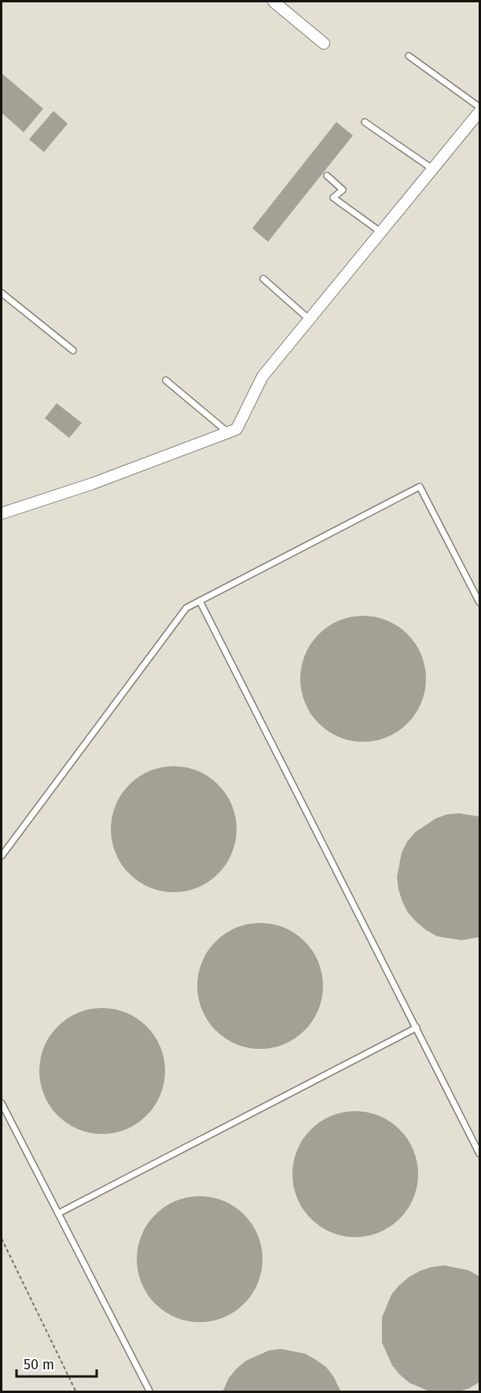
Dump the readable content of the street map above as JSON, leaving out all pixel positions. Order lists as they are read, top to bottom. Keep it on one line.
{"scale_bar":"50 m"}
